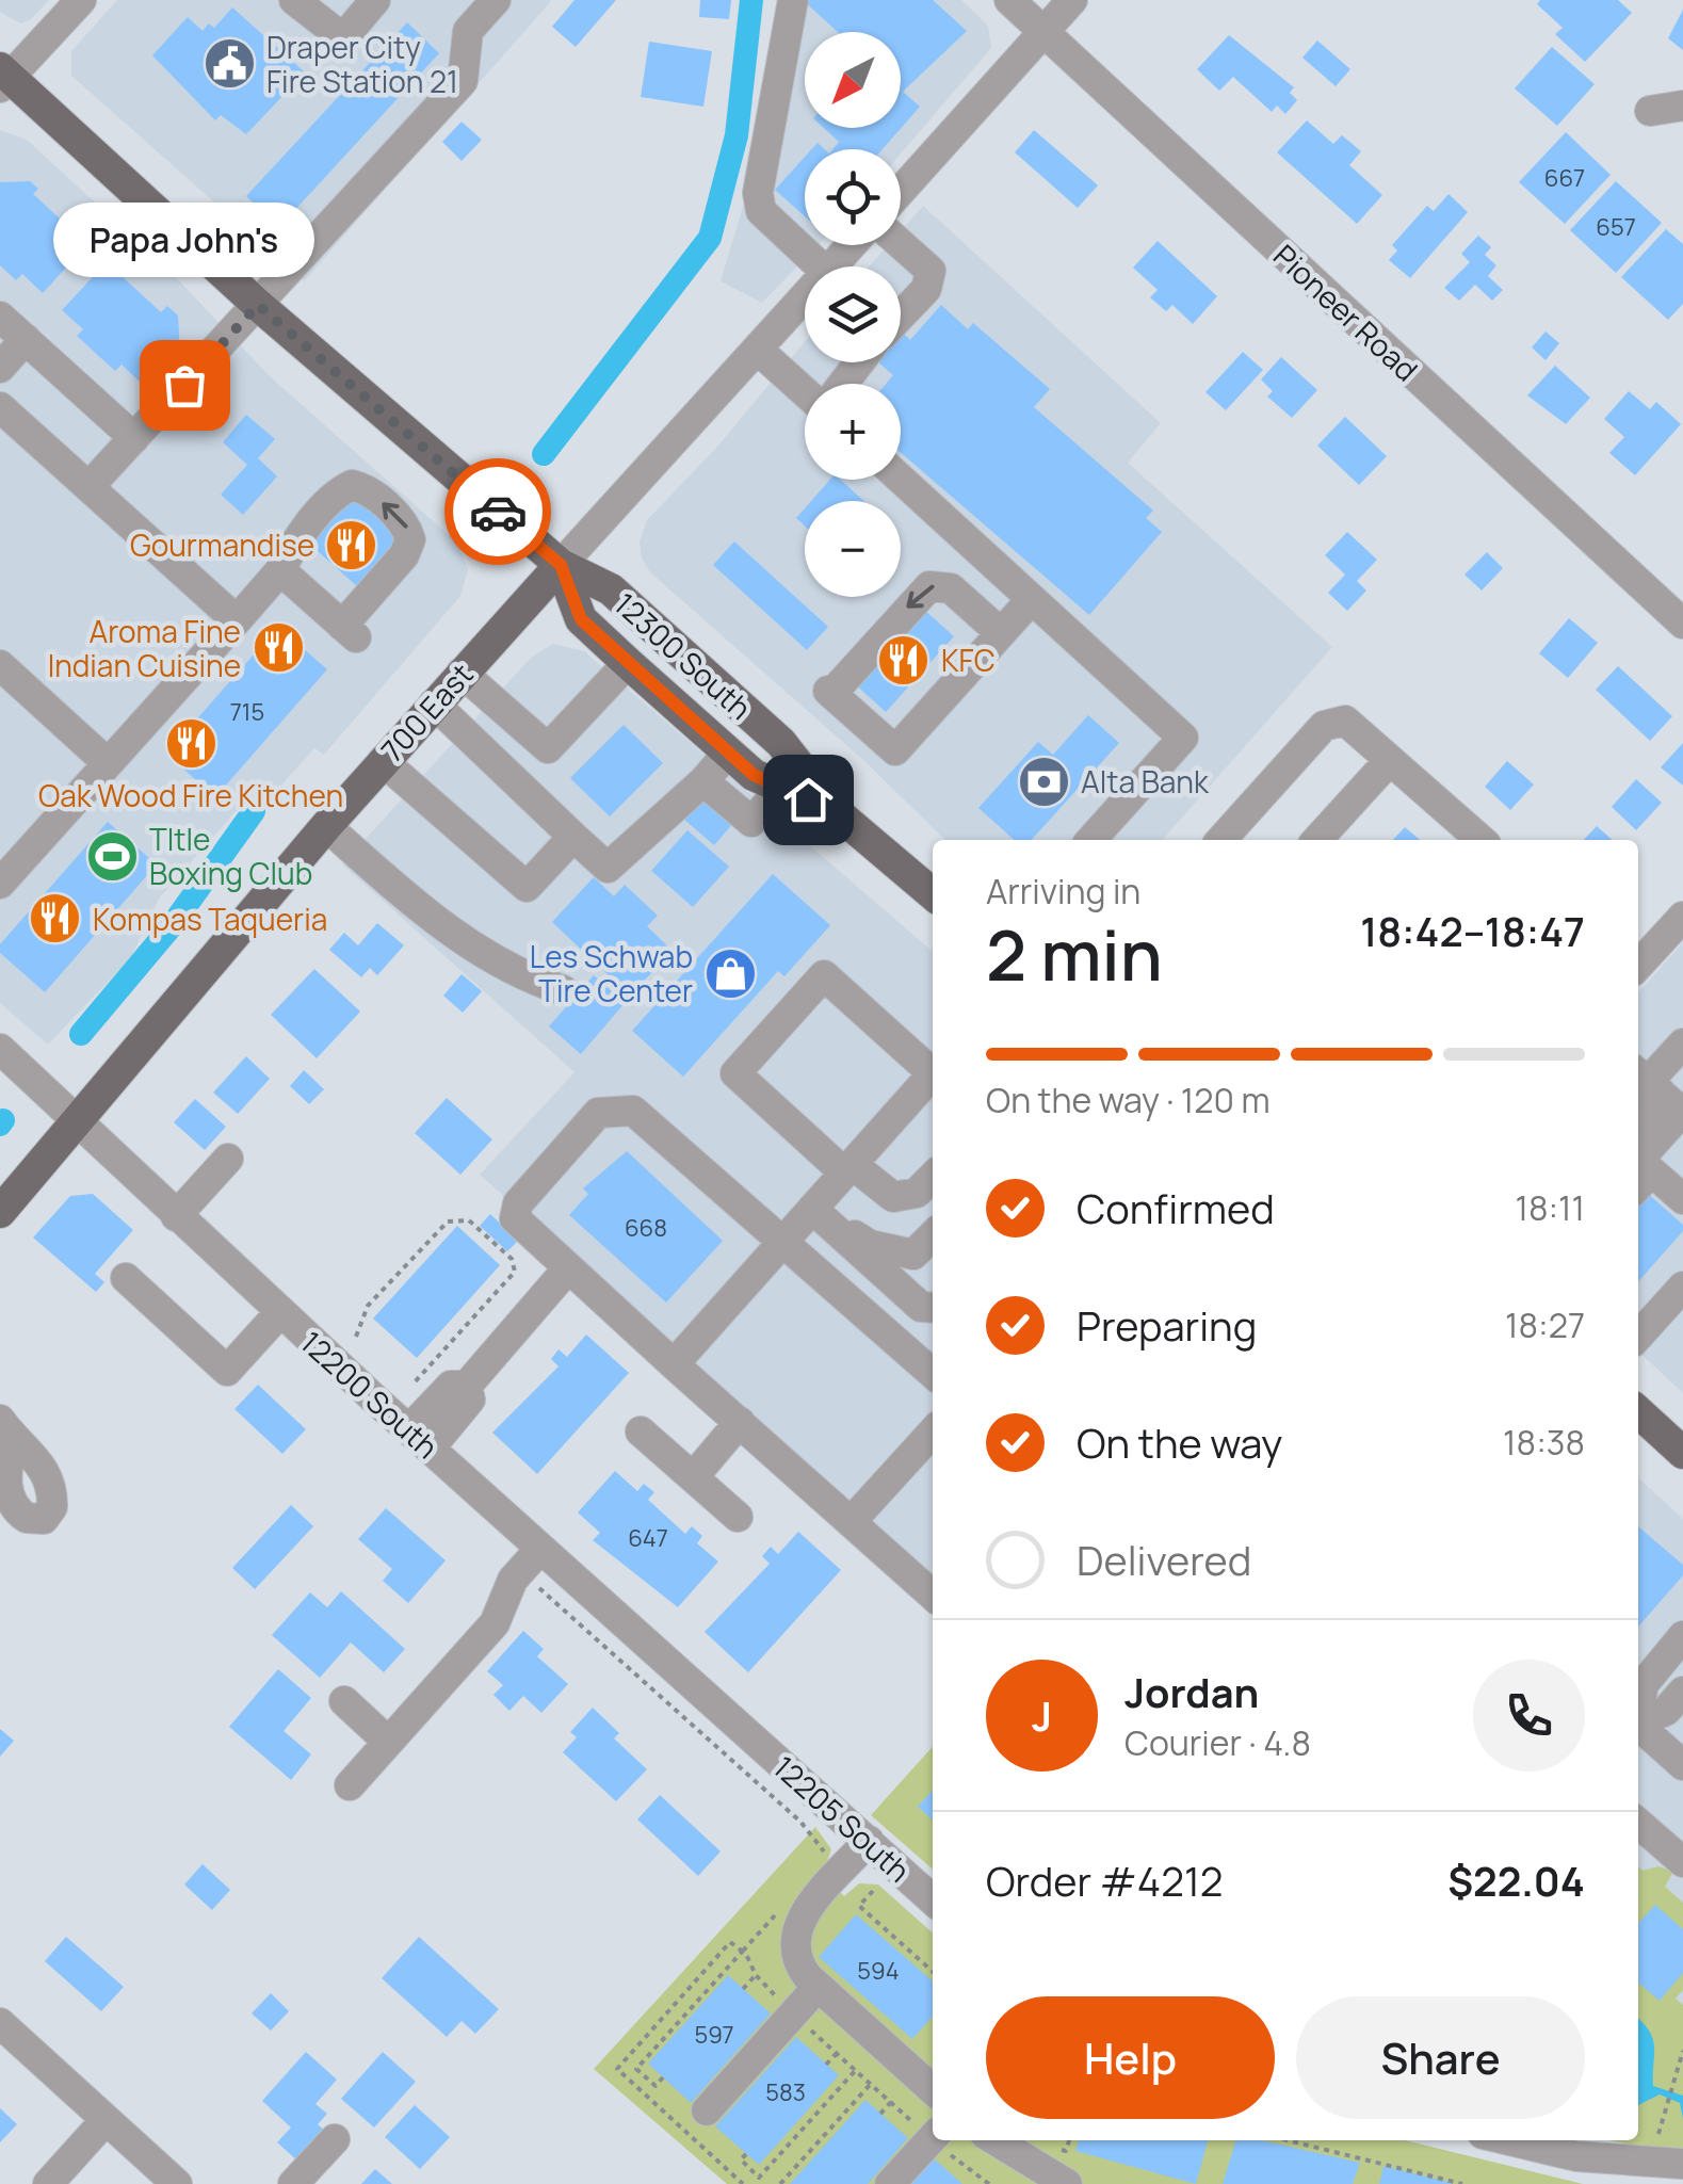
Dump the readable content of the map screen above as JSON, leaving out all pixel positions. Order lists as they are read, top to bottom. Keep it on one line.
{"streets":{"main road":["12300 South","700 East"],"street":["Pioneer Road","12200 South","12205 South"]},"crossings":[["12300 South","700 East"],["700 East","12200 South"],["12200 South","12205 South"]],"places":{"public building":["Draper City Fire Station 21"],"other":["Papa John's"],"restaurant":["Gourmandise","Aroma Fine Indian Cuisine","KFC","Oak Wood Fire Kitchen","Kompas Taqueria"],"bank":["Alta Bank"],"sports":["TItle Boxing Club"],"shop":["Les Schwab Tire Center"]},"house_numbers":["667","657","715","668","647","594","597","583"],"north":"bottom left","page":{"map_buttons":["+","−"],"bubble":"Papa John's","heading":["2 min","Arriving in","18:42–18:47"],"panel":["Jordan","Courier · 4.8","Order #4212","$22.04"],"bar":"On the way · 120 m","list":[["Confirmed","18:11"],["Preparing","18:27"],["On the way","18:38"],"Delivered"],"round":"J","buttons":["Help","Share"]}}
